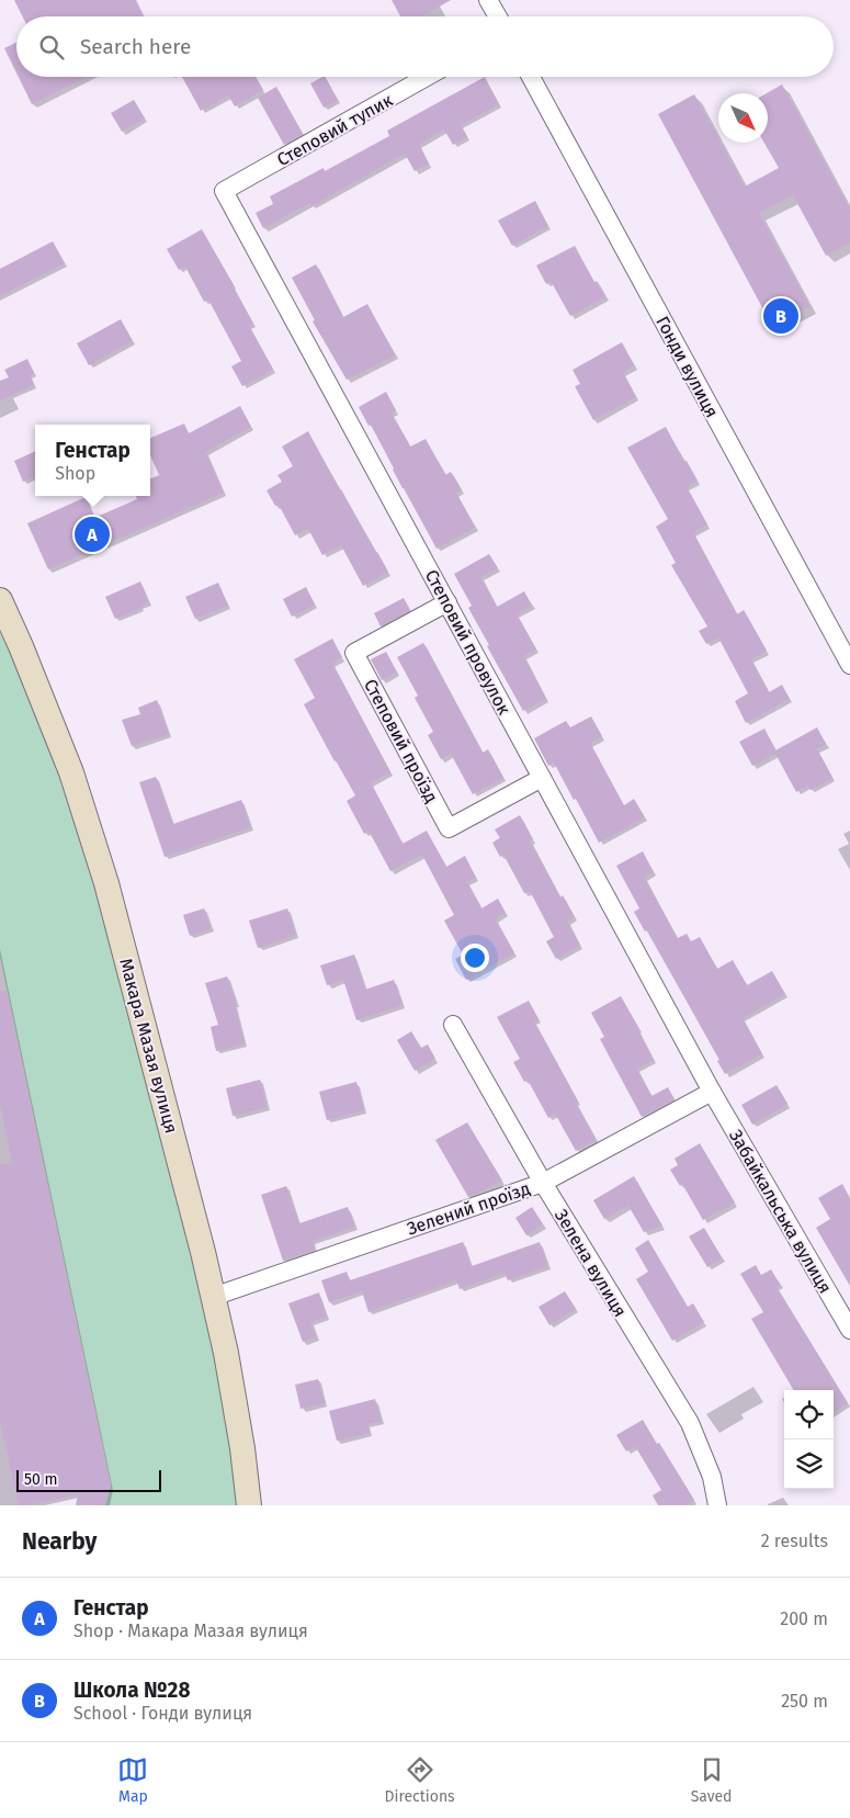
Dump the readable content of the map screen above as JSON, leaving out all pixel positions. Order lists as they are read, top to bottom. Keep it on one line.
{"streets":{"main road":["Макара Мазая вулиця"],"street":["Степовий тупик","Гонди вулиця","Степовий провулок","Степовий проїзд","Зелений проїзд","Забайкальська вулиця","Зелена вулиця"]},"crossings":[["Степовий тупик","Степовий провулок"],["Степовий провулок","Степовий проїзд"],["Степовий провулок","Зелений проїзд"],["Степовий провулок","Забайкальська вулиця"],["Макара Мазая вулиця","Зелений проїзд"],["Зелений проїзд","Забайкальська вулиця"],["Зелений проїзд","Зелена вулиця"]],"scale_bar":"50 m","north":"bottom right","page":{"search":"Search here","pins":["B","A"],"popup":["Генстар","Shop"],"scale":"50 m","heading":["Nearby","2 results"],"list":[{"mark":"A","name":"Генстар","note":"Shop · Макара Мазая вулиця","value":"200 m"},{"mark":"B","name":"Школа №28","note":"School · Гонди вулиця","value":"250 m"}],"nav":["Map","Directions","Saved"]}}
